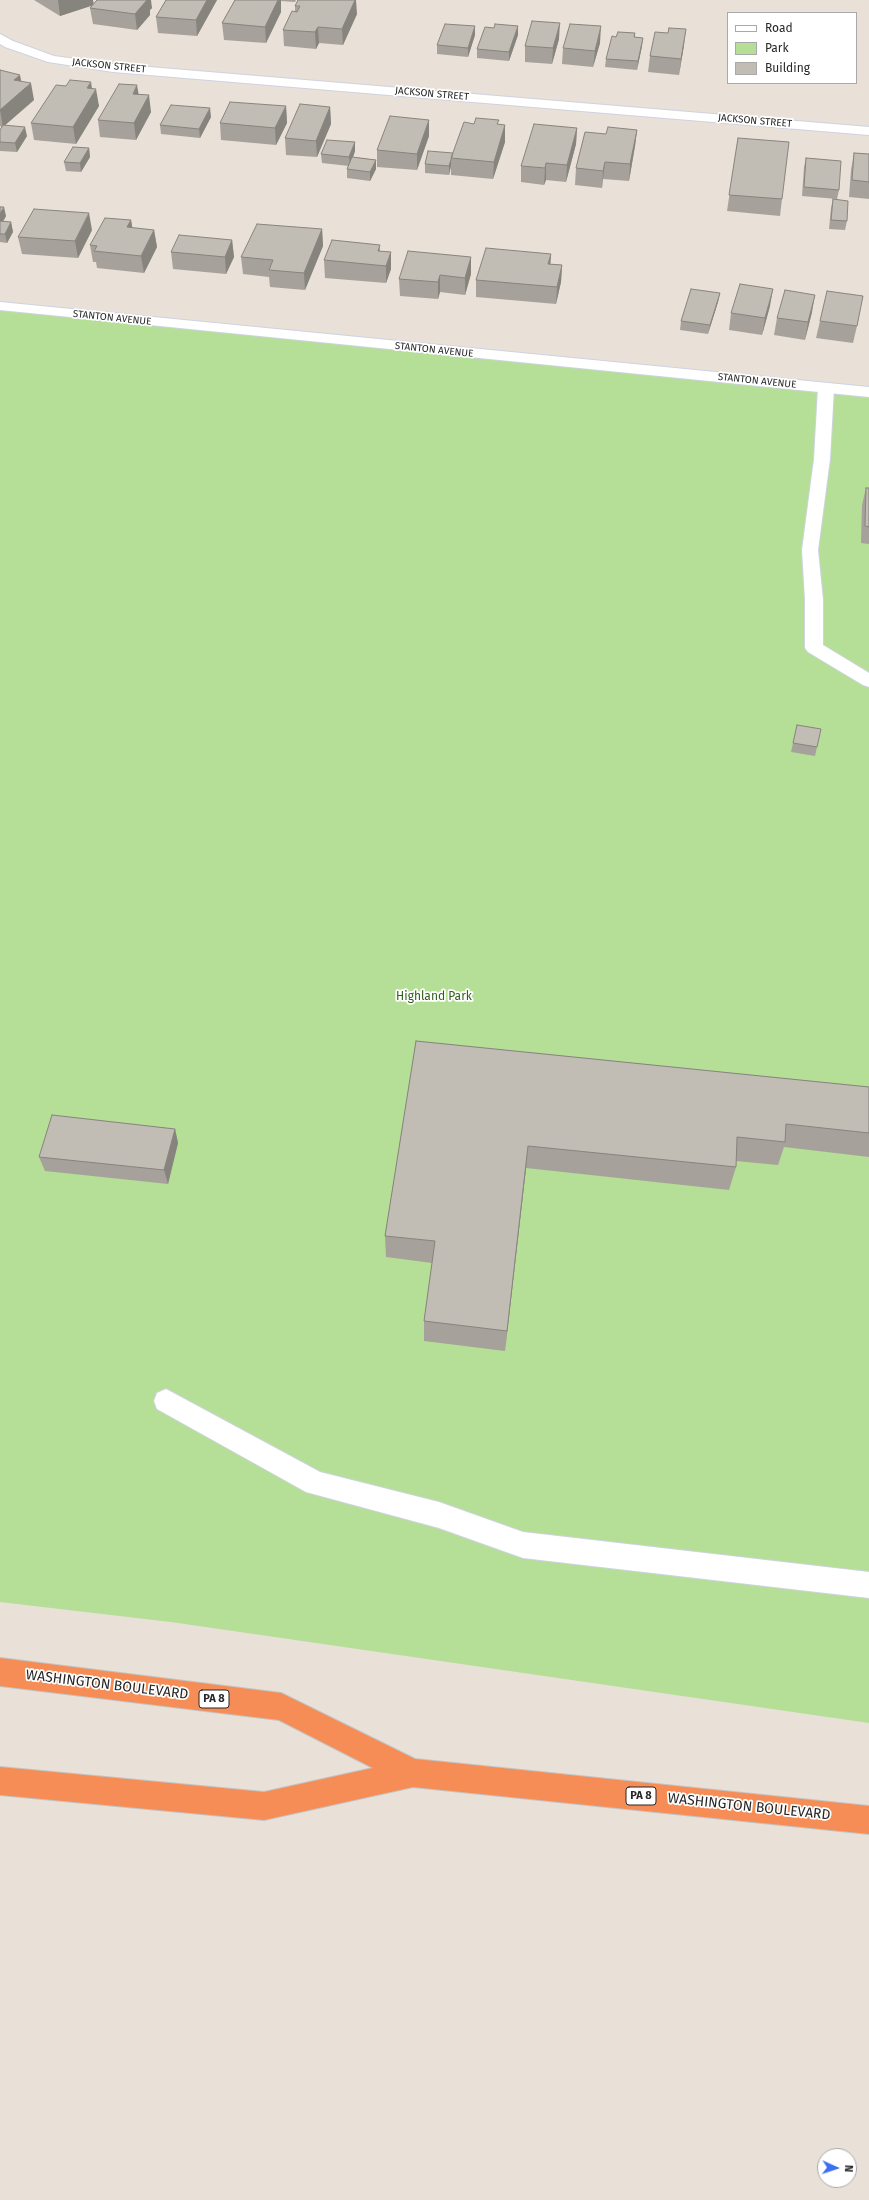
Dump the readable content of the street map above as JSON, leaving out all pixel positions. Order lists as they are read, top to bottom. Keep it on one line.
{"streets":{"highway":["WASHINGTON BOULEVARD","PA 8"],"street":["JACKSON STREET","STANTON AVENUE"]},"parks":["Highland Park"],"legend":["Road","Park","Building"],"north":"right"}
